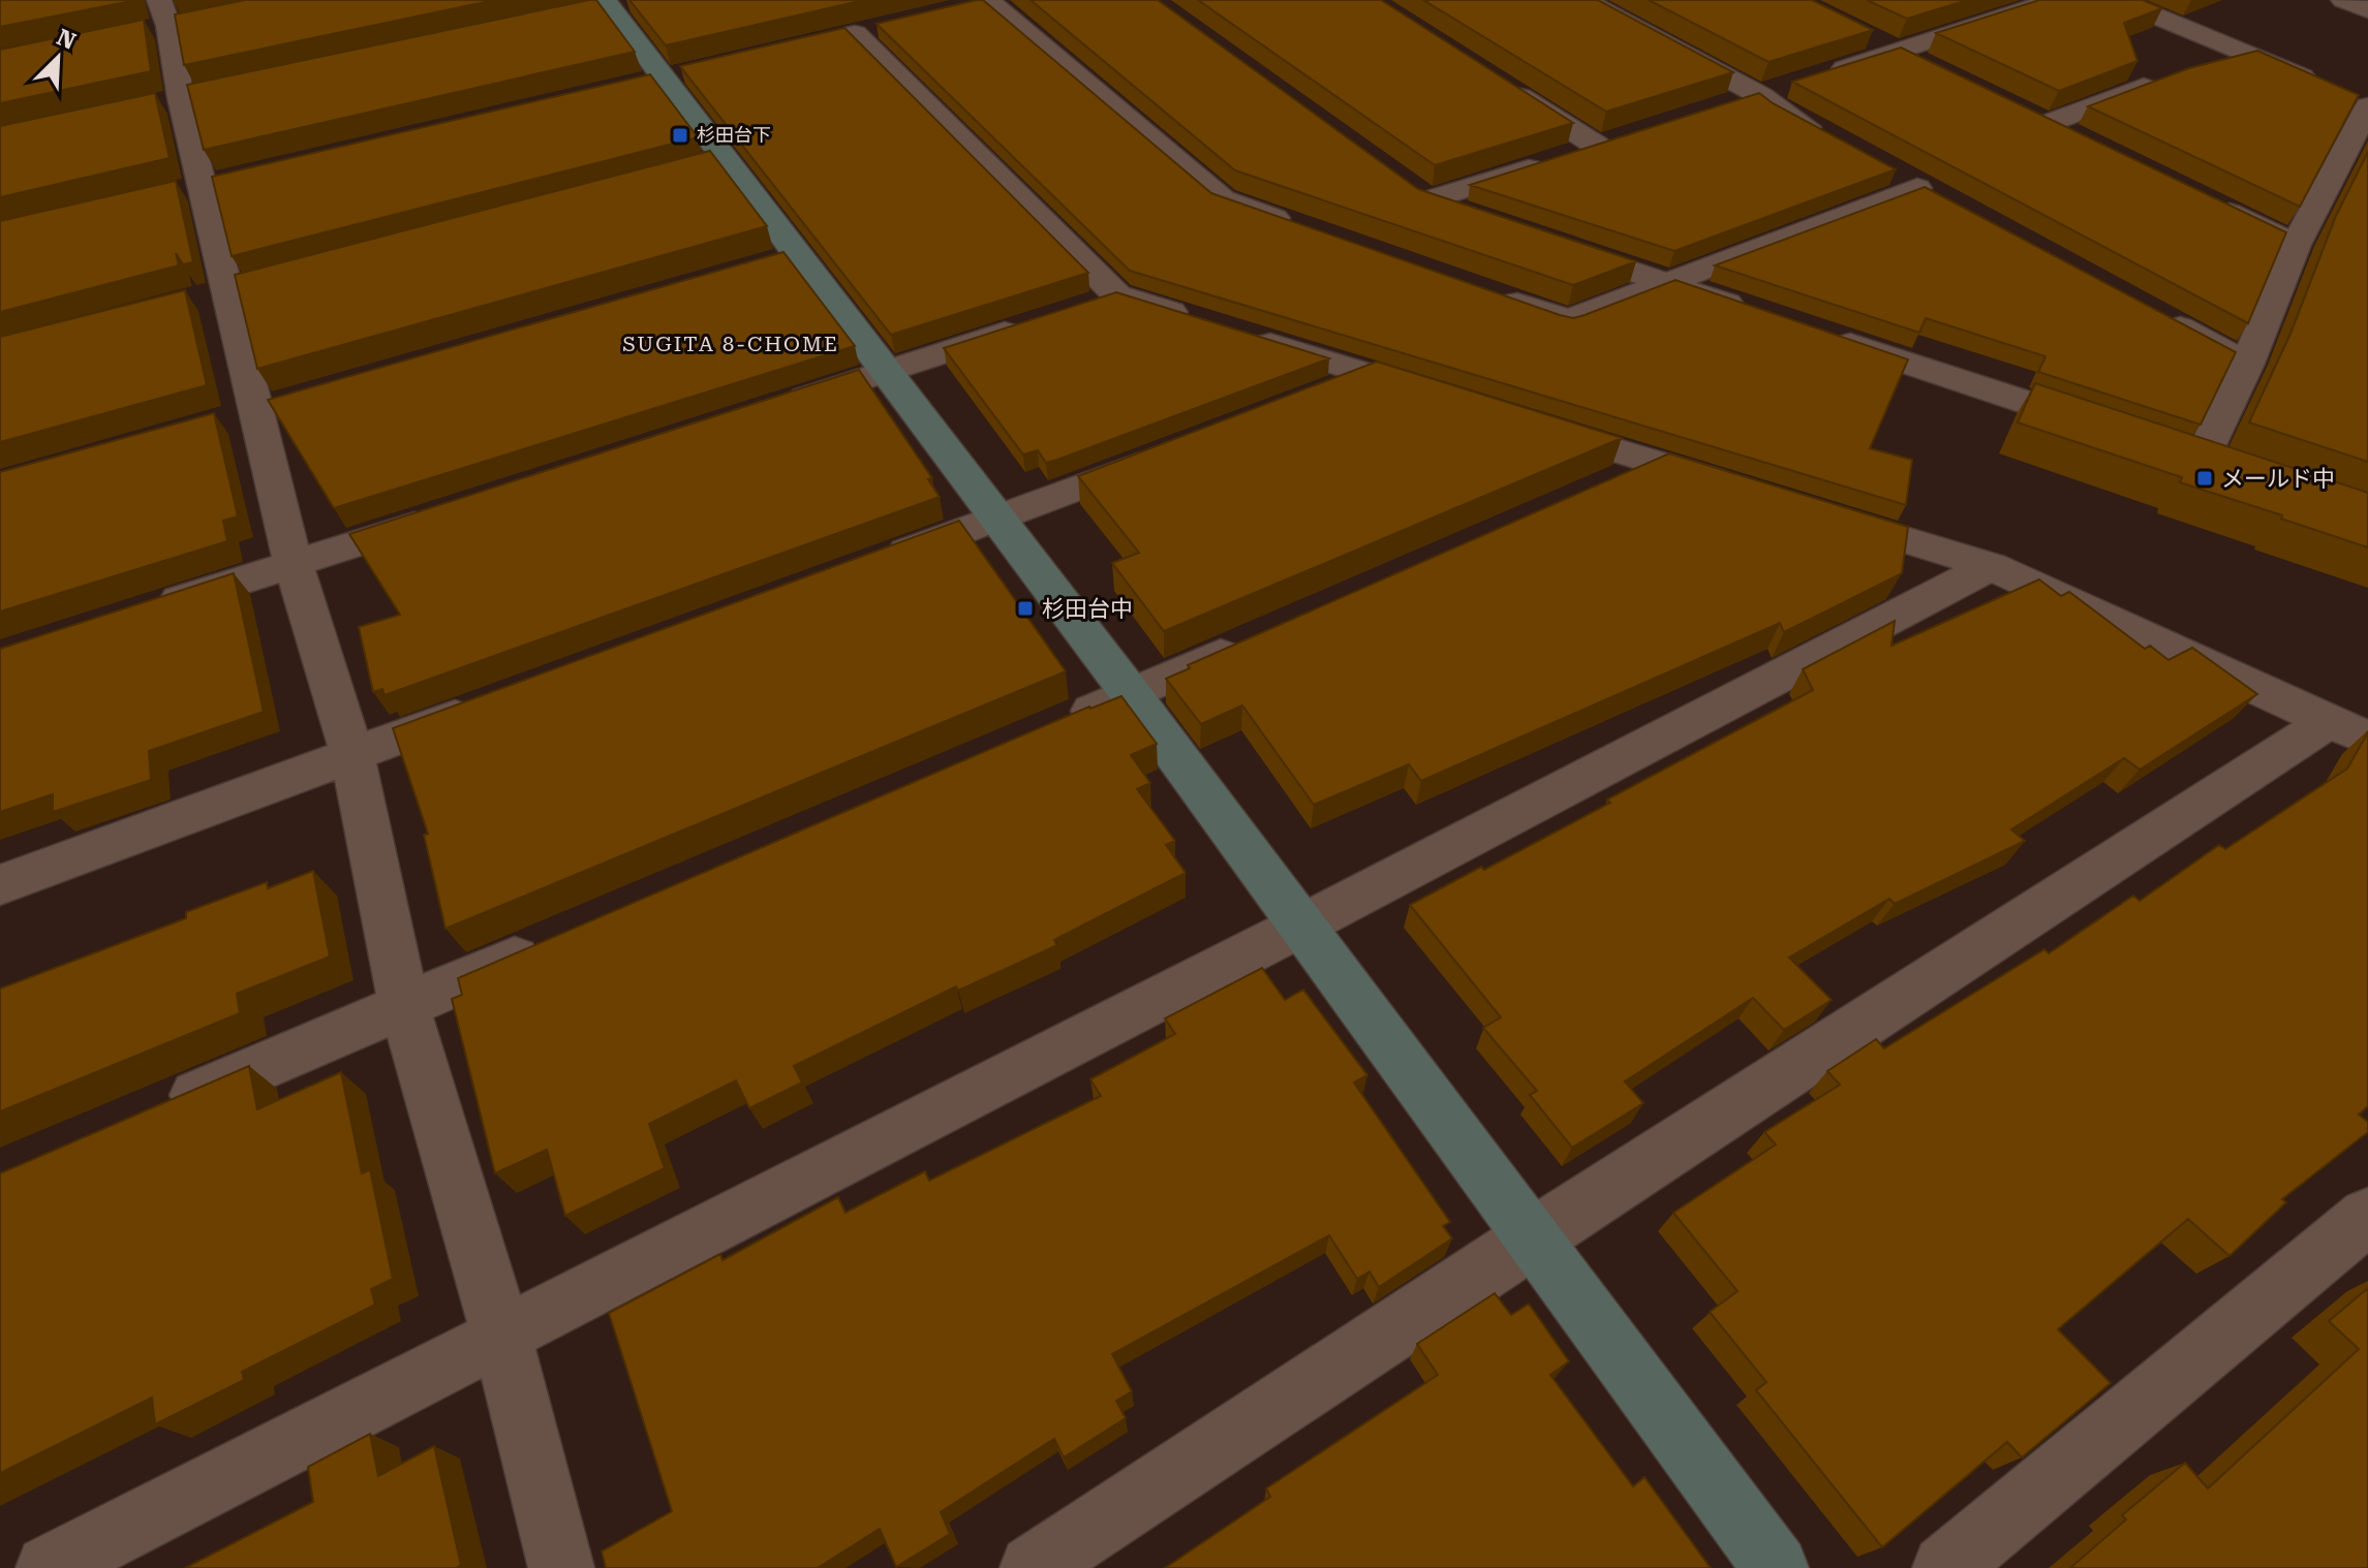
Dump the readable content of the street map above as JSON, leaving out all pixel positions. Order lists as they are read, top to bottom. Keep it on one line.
{"districts":["SUGITA 8-CHOME"],"places":{"transit":["杉田台下","メールド中","杉田台中"]},"north":"top right"}
